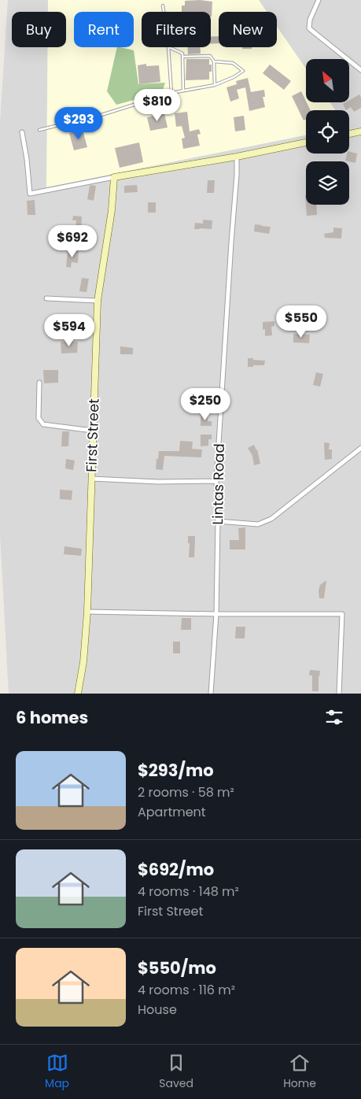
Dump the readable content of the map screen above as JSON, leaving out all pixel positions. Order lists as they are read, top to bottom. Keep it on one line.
{"streets":{"street":["First Street","Lintas Road"]},"north":"top left","page":{"chip":["Buy","Rent","Filters","New"],"price":["$810","$293","$692","$550","$594","$250"],"heading":"6 homes","list":[{"name":"$293/mo","note":"2 rooms · 58 m² · Apartment"},{"name":"$692/mo","note":"4 rooms · 148 m² · First Street"},{"name":"$550/mo","note":"4 rooms · 116 m² · House"}],"tabs":["Map","Saved","Home"]}}
